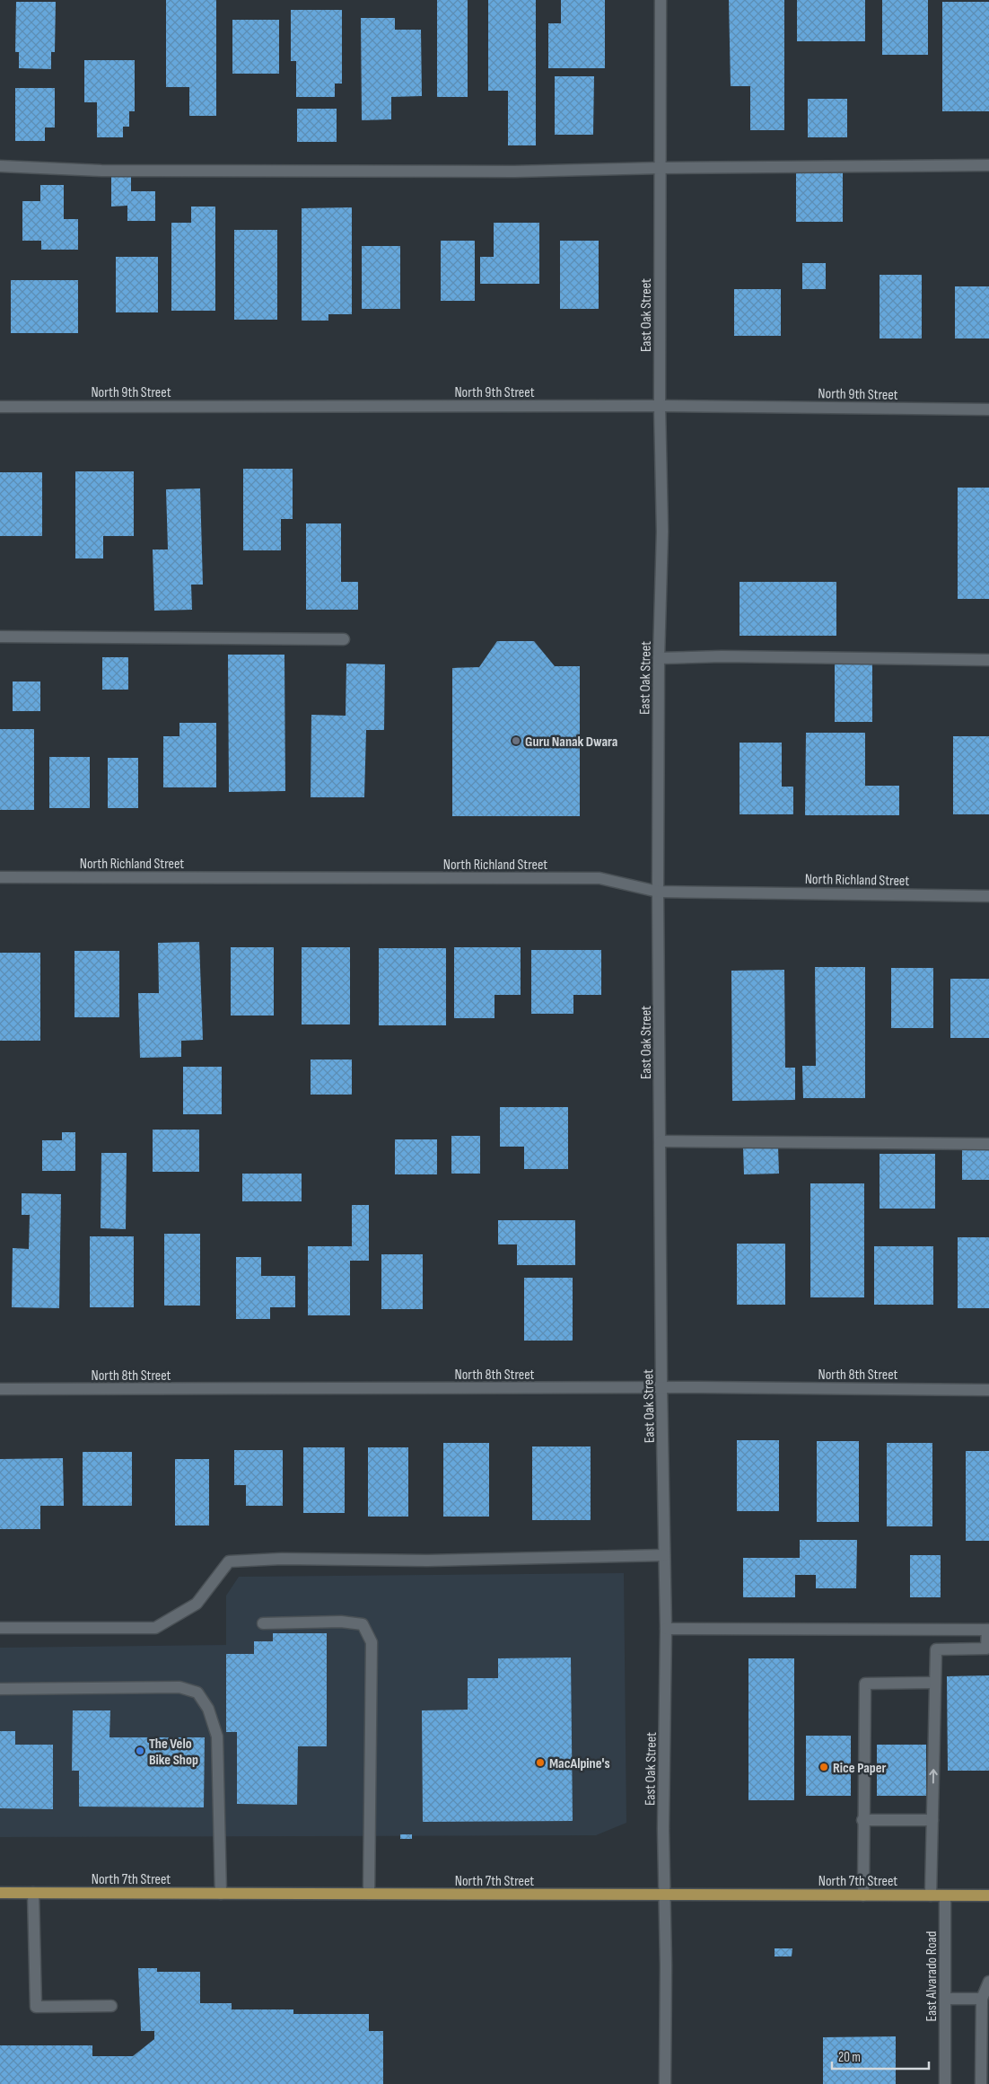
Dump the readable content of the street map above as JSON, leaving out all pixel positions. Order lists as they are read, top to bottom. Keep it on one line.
{"streets":{"main road":["North 7th Street"],"street":["East Oak Street","North 9th Street","North Richland Street","North 8th Street","East Alvarado Road"]},"crossings":[["East Oak Street","North 9th Street"],["East Oak Street","North Richland Street"],["East Oak Street","North 8th Street"],["East Oak Street","North 7th Street"],["North 7th Street","East Alvarado Road"]],"places":["Guru Nanak Dwara","The Velo Bike Shop","MacAlpine's","Rice Paper"],"scale_bar":"20 m"}
